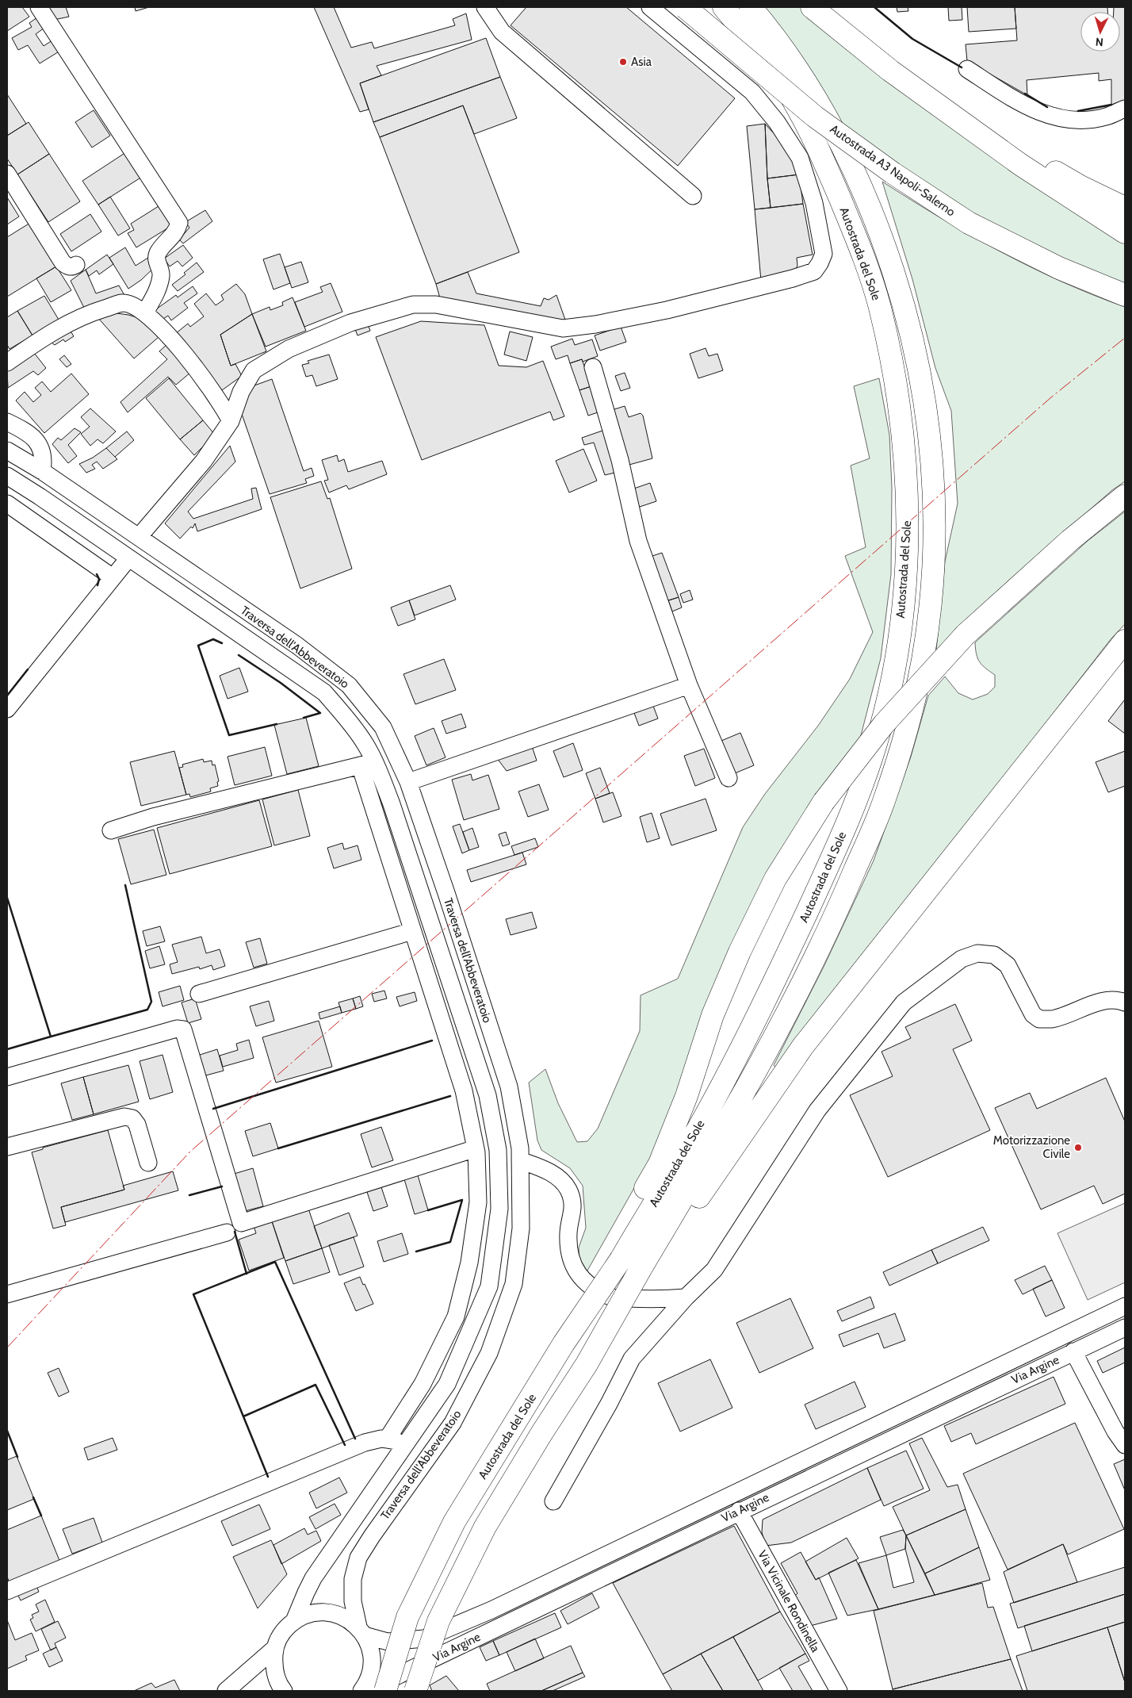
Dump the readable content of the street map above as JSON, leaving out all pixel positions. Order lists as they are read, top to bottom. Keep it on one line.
{"streets":{"highway":["Autostrada A3 Napoli-Salerno","Autostrada del Sole"],"street":["Traversa dell'Abbeveratoio","Via Argine","Via Vicinale Rondinella"]},"crossings":[["Traversa dell'Abbeveratoio","Via Argine"],["Via Argine","Via Vicinale Rondinella"]],"places":["Asia","Motorizzazione Civile"],"north":"bottom"}
